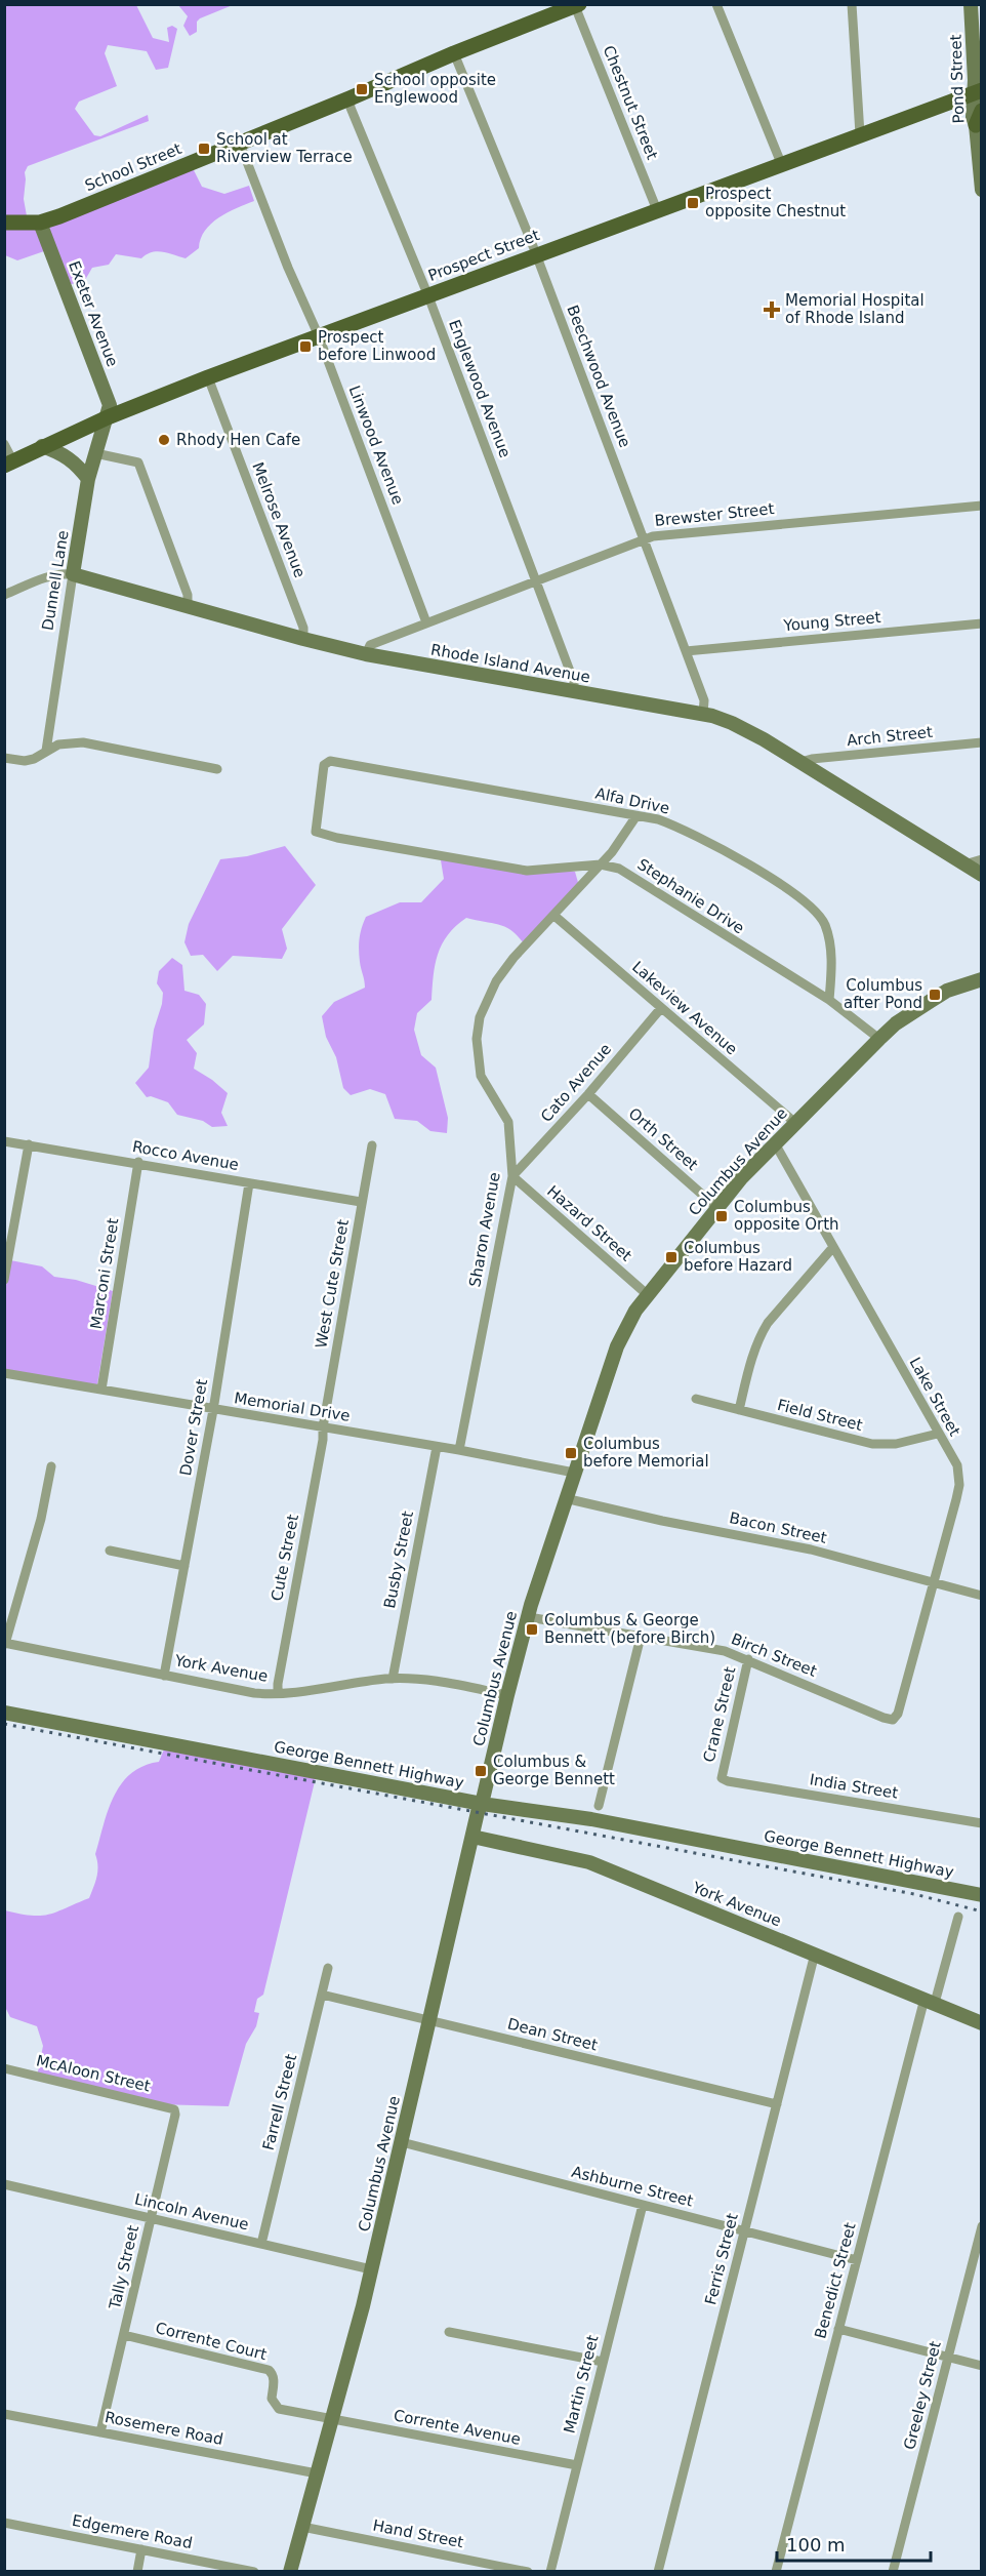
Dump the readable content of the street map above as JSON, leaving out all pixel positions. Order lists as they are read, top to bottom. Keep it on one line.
{"streets":{"main road":["School Street","Prospect Street"],"street":["Pond Street","Chestnut Street","Exeter Avenue","Beechwood Avenue","Englewood Avenue","Linwood Avenue","Brewster Street","Melrose Avenue","Dunnell Lane","Young Street","Rhode Island Avenue","Arch Street","Alfa Drive","Stephanie Drive","Lakeview Avenue","Cato Avenue","Orth Street","Rocco Avenue","Columbus Avenue","Hazard Street","Sharon Avenue","Marconi Street","West Cute Street","Lake Street","Memorial Drive","Field Street","Dover Street","Bacon Street","Cute Street","Busby Street","Birch Street","York Avenue","Crane Street","George Bennett Highway","India Street","Dean Street","McAloon Street","Farrell Street","Ashburne Street","Lincoln Avenue","Ferris Street","Tally Street","Benedict Street","Corrente Court","Martin Street","Greeley Street","Corrente Avenue","Rosemere Road","Edgemere Road","Hand Street"]},"crossings":[["Pond Street","Prospect Street"],["Chestnut Street","School Street"],["Chestnut Street","Prospect Street"],["School Street","Exeter Avenue"],["School Street","Beechwood Avenue"],["School Street","Englewood Avenue"],["School Street","Linwood Avenue"],["Prospect Street","Exeter Avenue"],["Prospect Street","Beechwood Avenue"],["Prospect Street","Englewood Avenue"],["Prospect Street","Linwood Avenue"],["Prospect Street","Melrose Avenue"],["Prospect Street","Dunnell Lane"],["Exeter Avenue","Dunnell Lane"],["Beechwood Avenue","Brewster Street"],["Beechwood Avenue","Young Street"],["Beechwood Avenue","Rhode Island Avenue"],["Englewood Avenue","Brewster Street"],["Englewood Avenue","Rhode Island Avenue"],["Linwood Avenue","Brewster Street"],["Brewster Street","Rhode Island Avenue"],["Melrose Avenue","Rhode Island Avenue"],["Dunnell Lane","Rhode Island Avenue"],["Rhode Island Avenue","Arch Street"],["Alfa Drive","Stephanie Drive"],["Alfa Drive","Sharon Avenue"],["Stephanie Drive","Columbus Avenue"],["Stephanie Drive","Sharon Avenue"],["Lakeview Avenue","Cato Avenue"],["Lakeview Avenue","Columbus Avenue"],["Lakeview Avenue","Sharon Avenue"],["Cato Avenue","Orth Street"],["Cato Avenue","Hazard Street"],["Cato Avenue","Sharon Avenue"],["Orth Street","Columbus Avenue"],["Rocco Avenue","Marconi Street"],["Rocco Avenue","West Cute Street"],["Rocco Avenue","Dover Street"],["Columbus Avenue","Hazard Street"],["Columbus Avenue","Lake Street"],["Columbus Avenue","Memorial Drive"],["Columbus Avenue","Bacon Street"],["Columbus Avenue","Birch Street"],["Columbus Avenue","York Avenue"],["Columbus Avenue","George Bennett Highway"],["Columbus Avenue","Dean Street"],["Columbus Avenue","Ashburne Street"],["Columbus Avenue","Lincoln Avenue"],["Columbus Avenue","Corrente Court"],["Columbus Avenue","Corrente Avenue"],["Columbus Avenue","Rosemere Road"],["Columbus Avenue","Hand Street"],["Hazard Street","Sharon Avenue"],["Sharon Avenue","Memorial Drive"],["Marconi Street","Memorial Drive"],["West Cute Street","Memorial Drive"],["West Cute Street","Cute Street"],["Lake Street","Field Street"],["Lake Street","Bacon Street"],["Lake Street","Birch Street"],["Memorial Drive","Dover Street"],["Memorial Drive","Cute Street"],["Memorial Drive","Busby Street"],["Dover Street","York Avenue"],["Cute Street","York Avenue"],["Busby Street","York Avenue"],["Birch Street","Crane Street"],["York Avenue","Ferris Street"],["York Avenue","Benedict Street"],["Crane Street","India Street"],["Dean Street","Farrell Street"],["Dean Street","Ferris Street"],["McAloon Street","Tally Street"],["Farrell Street","Lincoln Avenue"],["Ashburne Street","Ferris Street"],["Ashburne Street","Benedict Street"],["Ashburne Street","Martin Street"],["Lincoln Avenue","Tally Street"],["Tally Street","Corrente Court"],["Tally Street","Rosemere Road"],["Corrente Court","Corrente Avenue"],["Martin Street","Corrente Avenue"]],"places":{"transit":["School opposite Englewood","School at Riverview Terrace","Prospect opposite Chestnut","Prospect before Linwood","Columbus after Pond","Columbus opposite Orth","Columbus before Hazard","Columbus before Memorial","Columbus & George Bennett (before Birch)","Columbus & George Bennett"],"health":["Memorial Hospital of Rhode Island"],"other":["Rhody Hen Cafe"]},"scale_bar":"100 m"}
